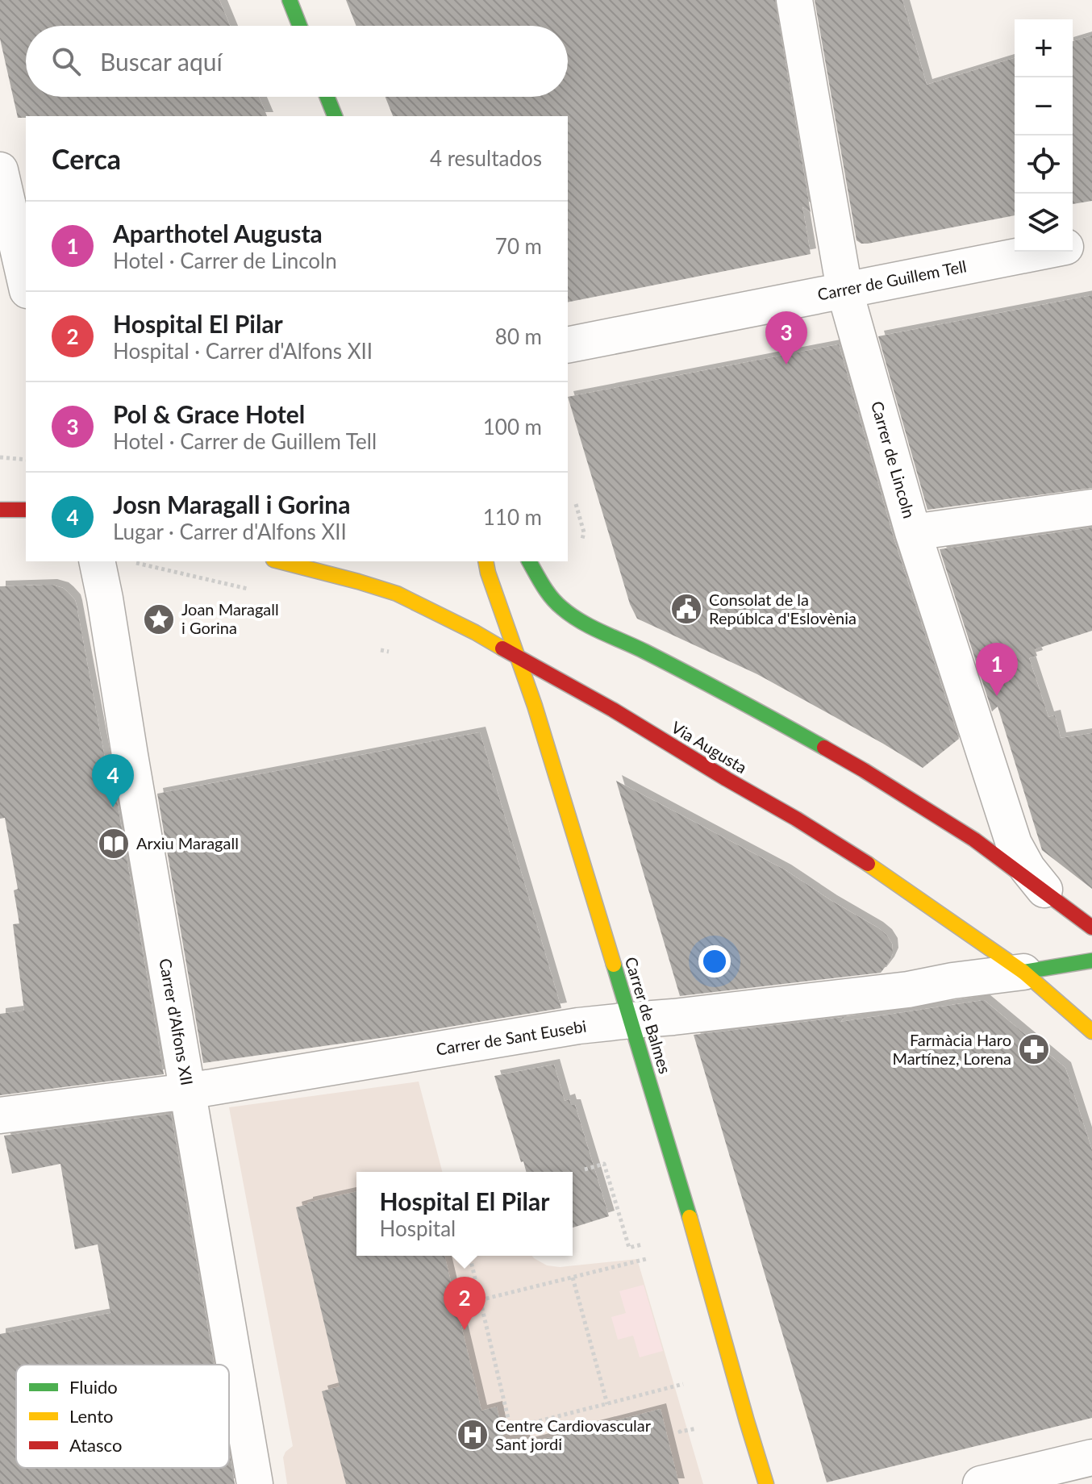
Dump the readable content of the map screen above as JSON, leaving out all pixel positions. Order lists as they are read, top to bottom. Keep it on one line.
{"streets":{"main road":["Via Augusta","Carrer de Balmes"],"street":["Carrer de Guillem Tell","Carrer de Lincoln","Carrer d'Alfons XII","Carrer de Sant Eusebi"]},"crossings":[["Carrer de Guillem Tell","Carrer de Lincoln"],["Via Augusta","Carrer de Balmes"],["Via Augusta","Carrer de Sant Eusebi"],["Carrer de Balmes","Carrer de Sant Eusebi"],["Carrer d'Alfons XII","Carrer de Sant Eusebi"]],"places":{"public building":["Consolat de la Repúblca d'Eslovènia"],"place":["Joan Maragall i Gorina"],"library":["Arxiu Maragall"],"pharmacy":["Farmàcia Haro Martínez, Lorena"],"hospital":["Centre Cardiovascular Sant jordi"]},"legend":["Fluido","Lento","Atasco"],"page":{"map_buttons":["+","−"],"search":"Buscar aquí","heading":["Cerca","4 resultados"],"list":[{"mark":"1","name":"Aparthotel Augusta","note":"Hotel · Carrer de Lincoln","value":"70 m"},{"mark":"2","name":"Hospital El Pilar","note":"Hospital · Carrer d'Alfons XII","value":"80 m"},{"mark":"3","name":"Pol & Grace Hotel","note":"Hotel · Carrer de Guillem Tell","value":"100 m"},{"mark":"4","name":"Josn Maragall i Gorina","note":"Lugar · Carrer d'Alfons XII","value":"110 m"}],"pins":["3","1","4","2"],"popup":["Hospital El Pilar","Hospital"]}}
